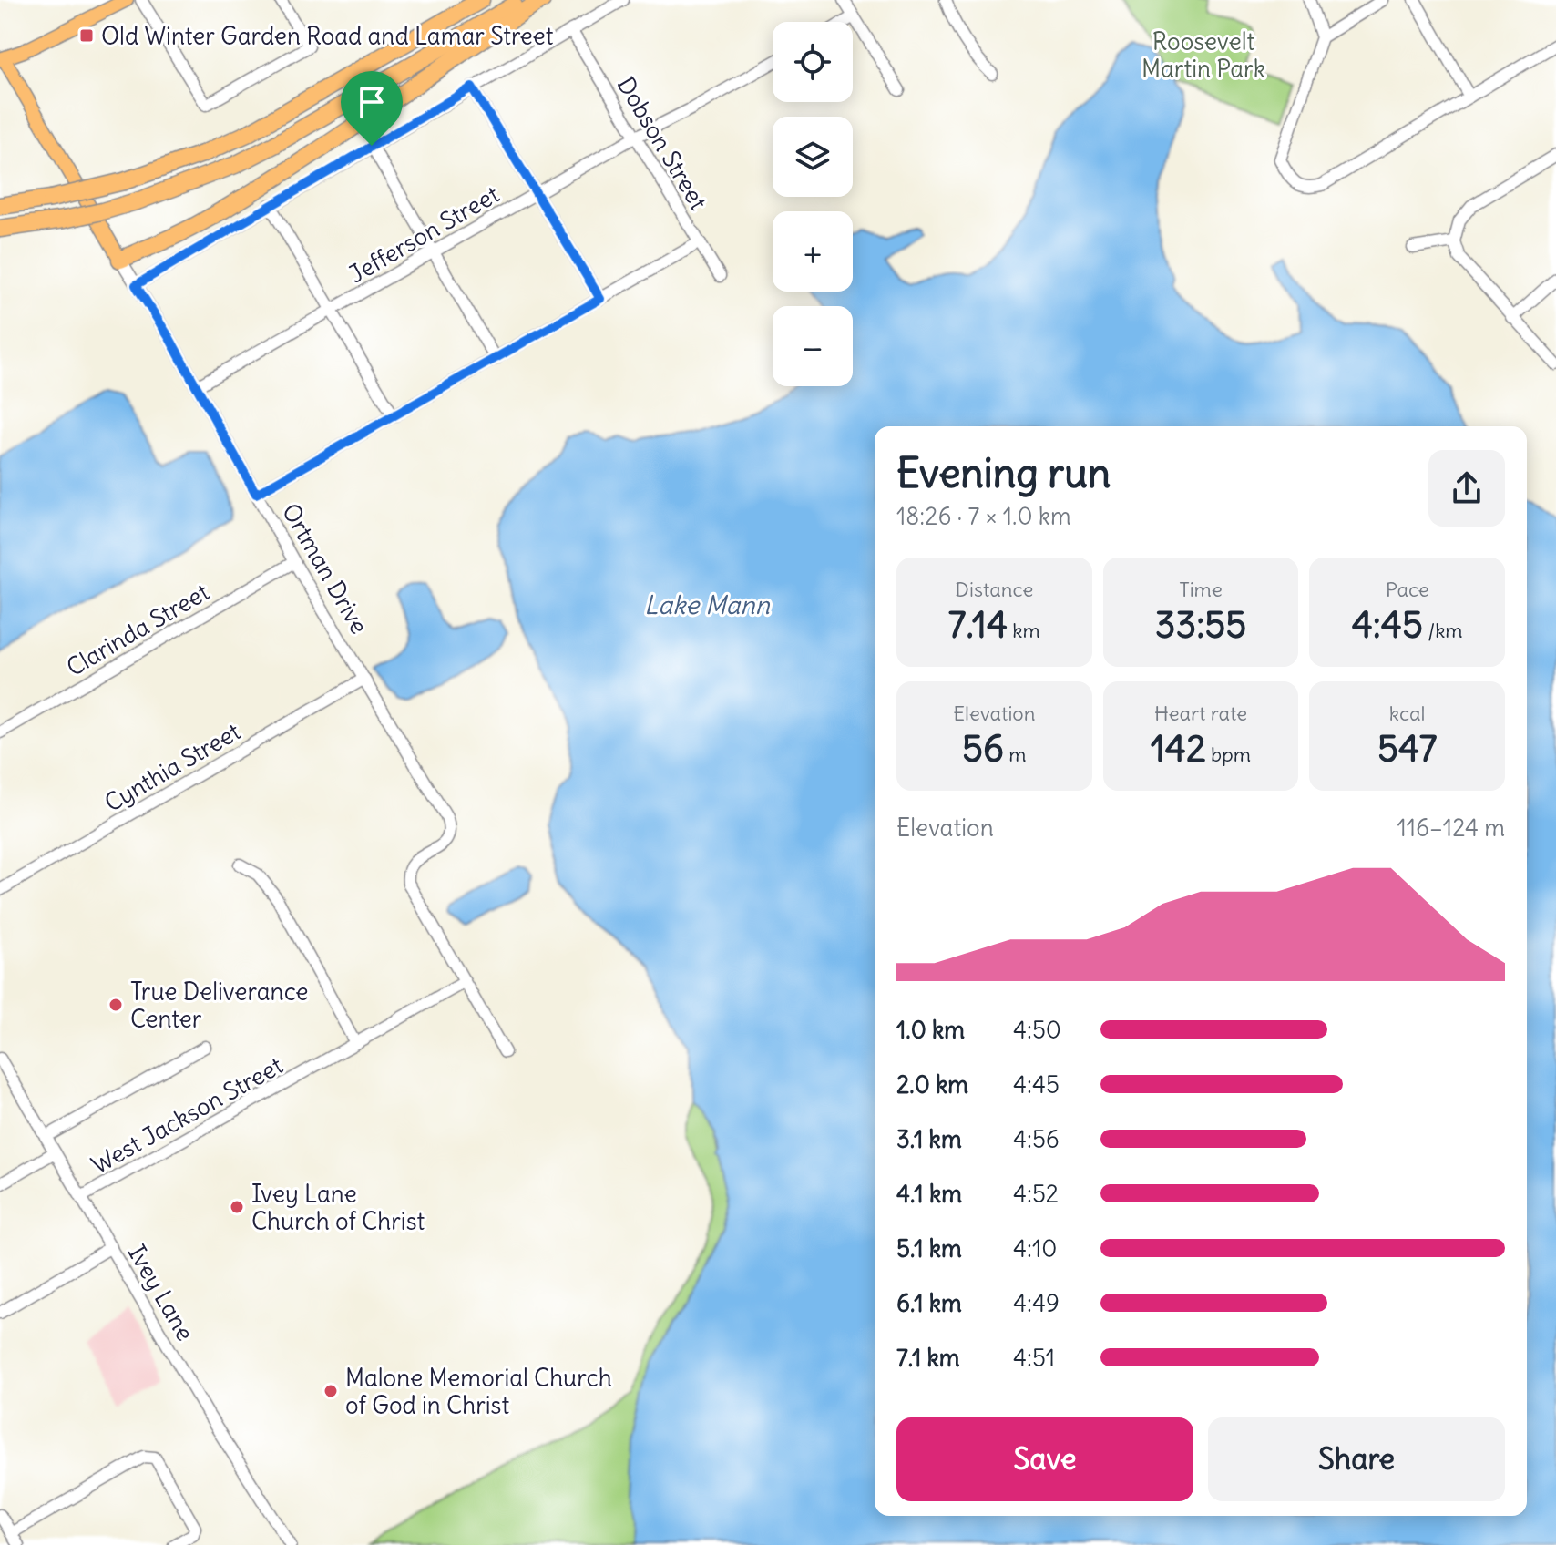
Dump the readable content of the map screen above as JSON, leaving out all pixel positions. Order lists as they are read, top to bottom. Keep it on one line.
{"streets":{"main road":["Ortman Drive"],"street":["Dobson Street","Jefferson Street","Clarinda Street","Cynthia Street","West Jackson Street","Ivey Lane"]},"crossings":[["Dobson Street","Jefferson Street"],["Jefferson Street","Ortman Drive"],["Ortman Drive","Clarinda Street"],["Ortman Drive","Cynthia Street"],["Ortman Drive","West Jackson Street"],["West Jackson Street","Ivey Lane"]],"water":["Lake Mann"],"parks":["Roosevelt Martin Park"],"places":{"transit":["Old Winter Garden Road and Lamar Street"],"other":["True Deliverance Center","Ivey Lane Church of Christ","Malone Memorial Church of God in Christ"]},"page":{"map_buttons":["+","−"],"heading":["Evening run","18:26 · 7 × 1.0 km"],"stats":[["Distance","7.14 km"],["Time","33:55"],["Pace","4:45 /km"],["Elevation","56 m"],["Heart rate","142 bpm"],["kcal","547"]],"chart":["Elevation","116–124 m"],"list":[{"name":"1.0 km","note":"4:50"},{"name":"2.0 km","note":"4:45"},{"name":"3.1 km","note":"4:56"},{"name":"4.1 km","note":"4:52"},{"name":"5.1 km","note":"4:10"},{"name":"6.1 km","note":"4:49"},{"name":"7.1 km","note":"4:51"}],"buttons":["Save","Share"]}}
